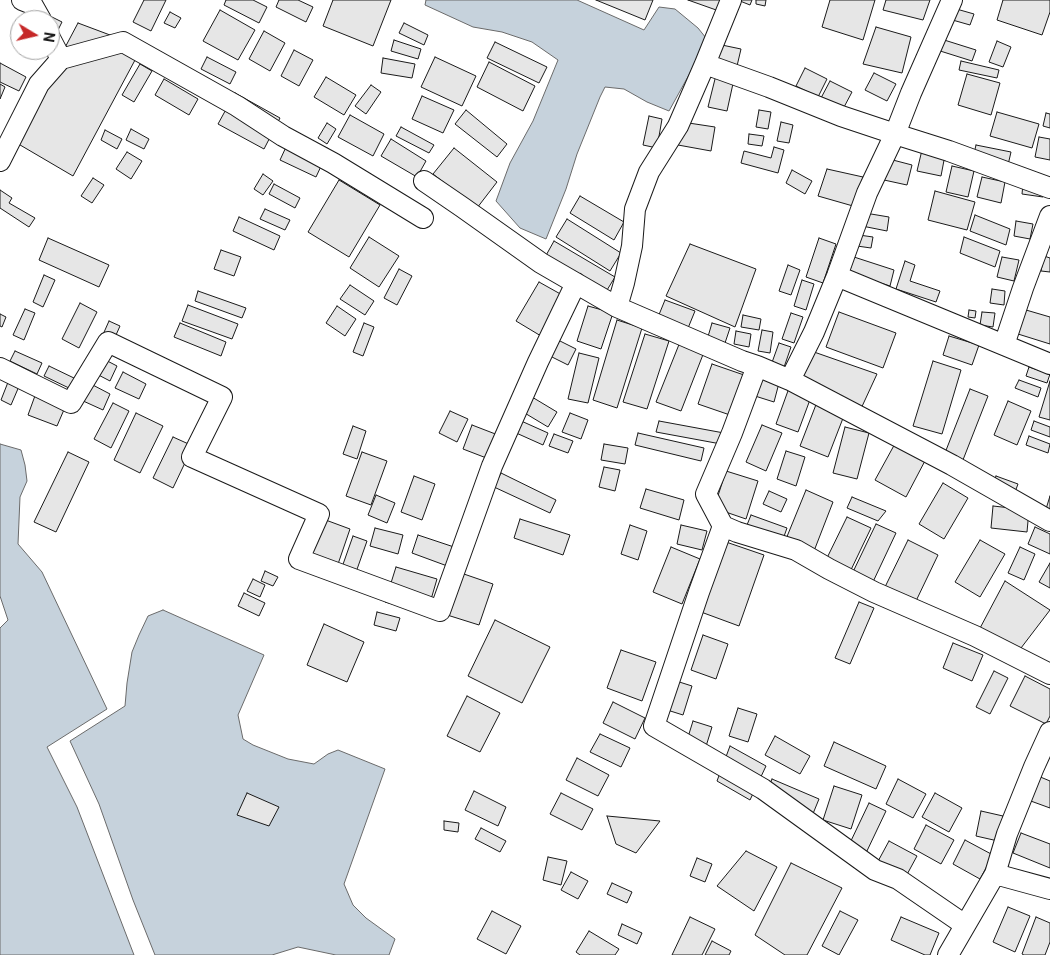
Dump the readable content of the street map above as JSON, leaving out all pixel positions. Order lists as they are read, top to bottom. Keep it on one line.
{"north":"right"}
